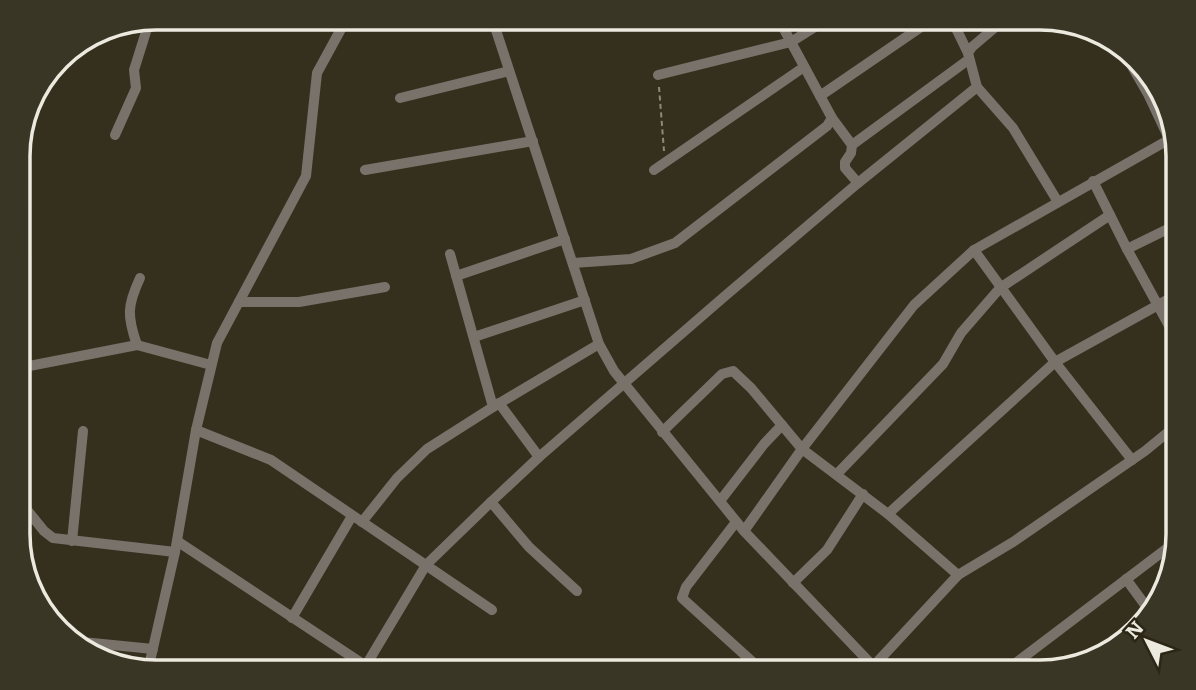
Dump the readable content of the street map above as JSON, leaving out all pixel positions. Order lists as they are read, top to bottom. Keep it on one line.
{"north":"top left"}
